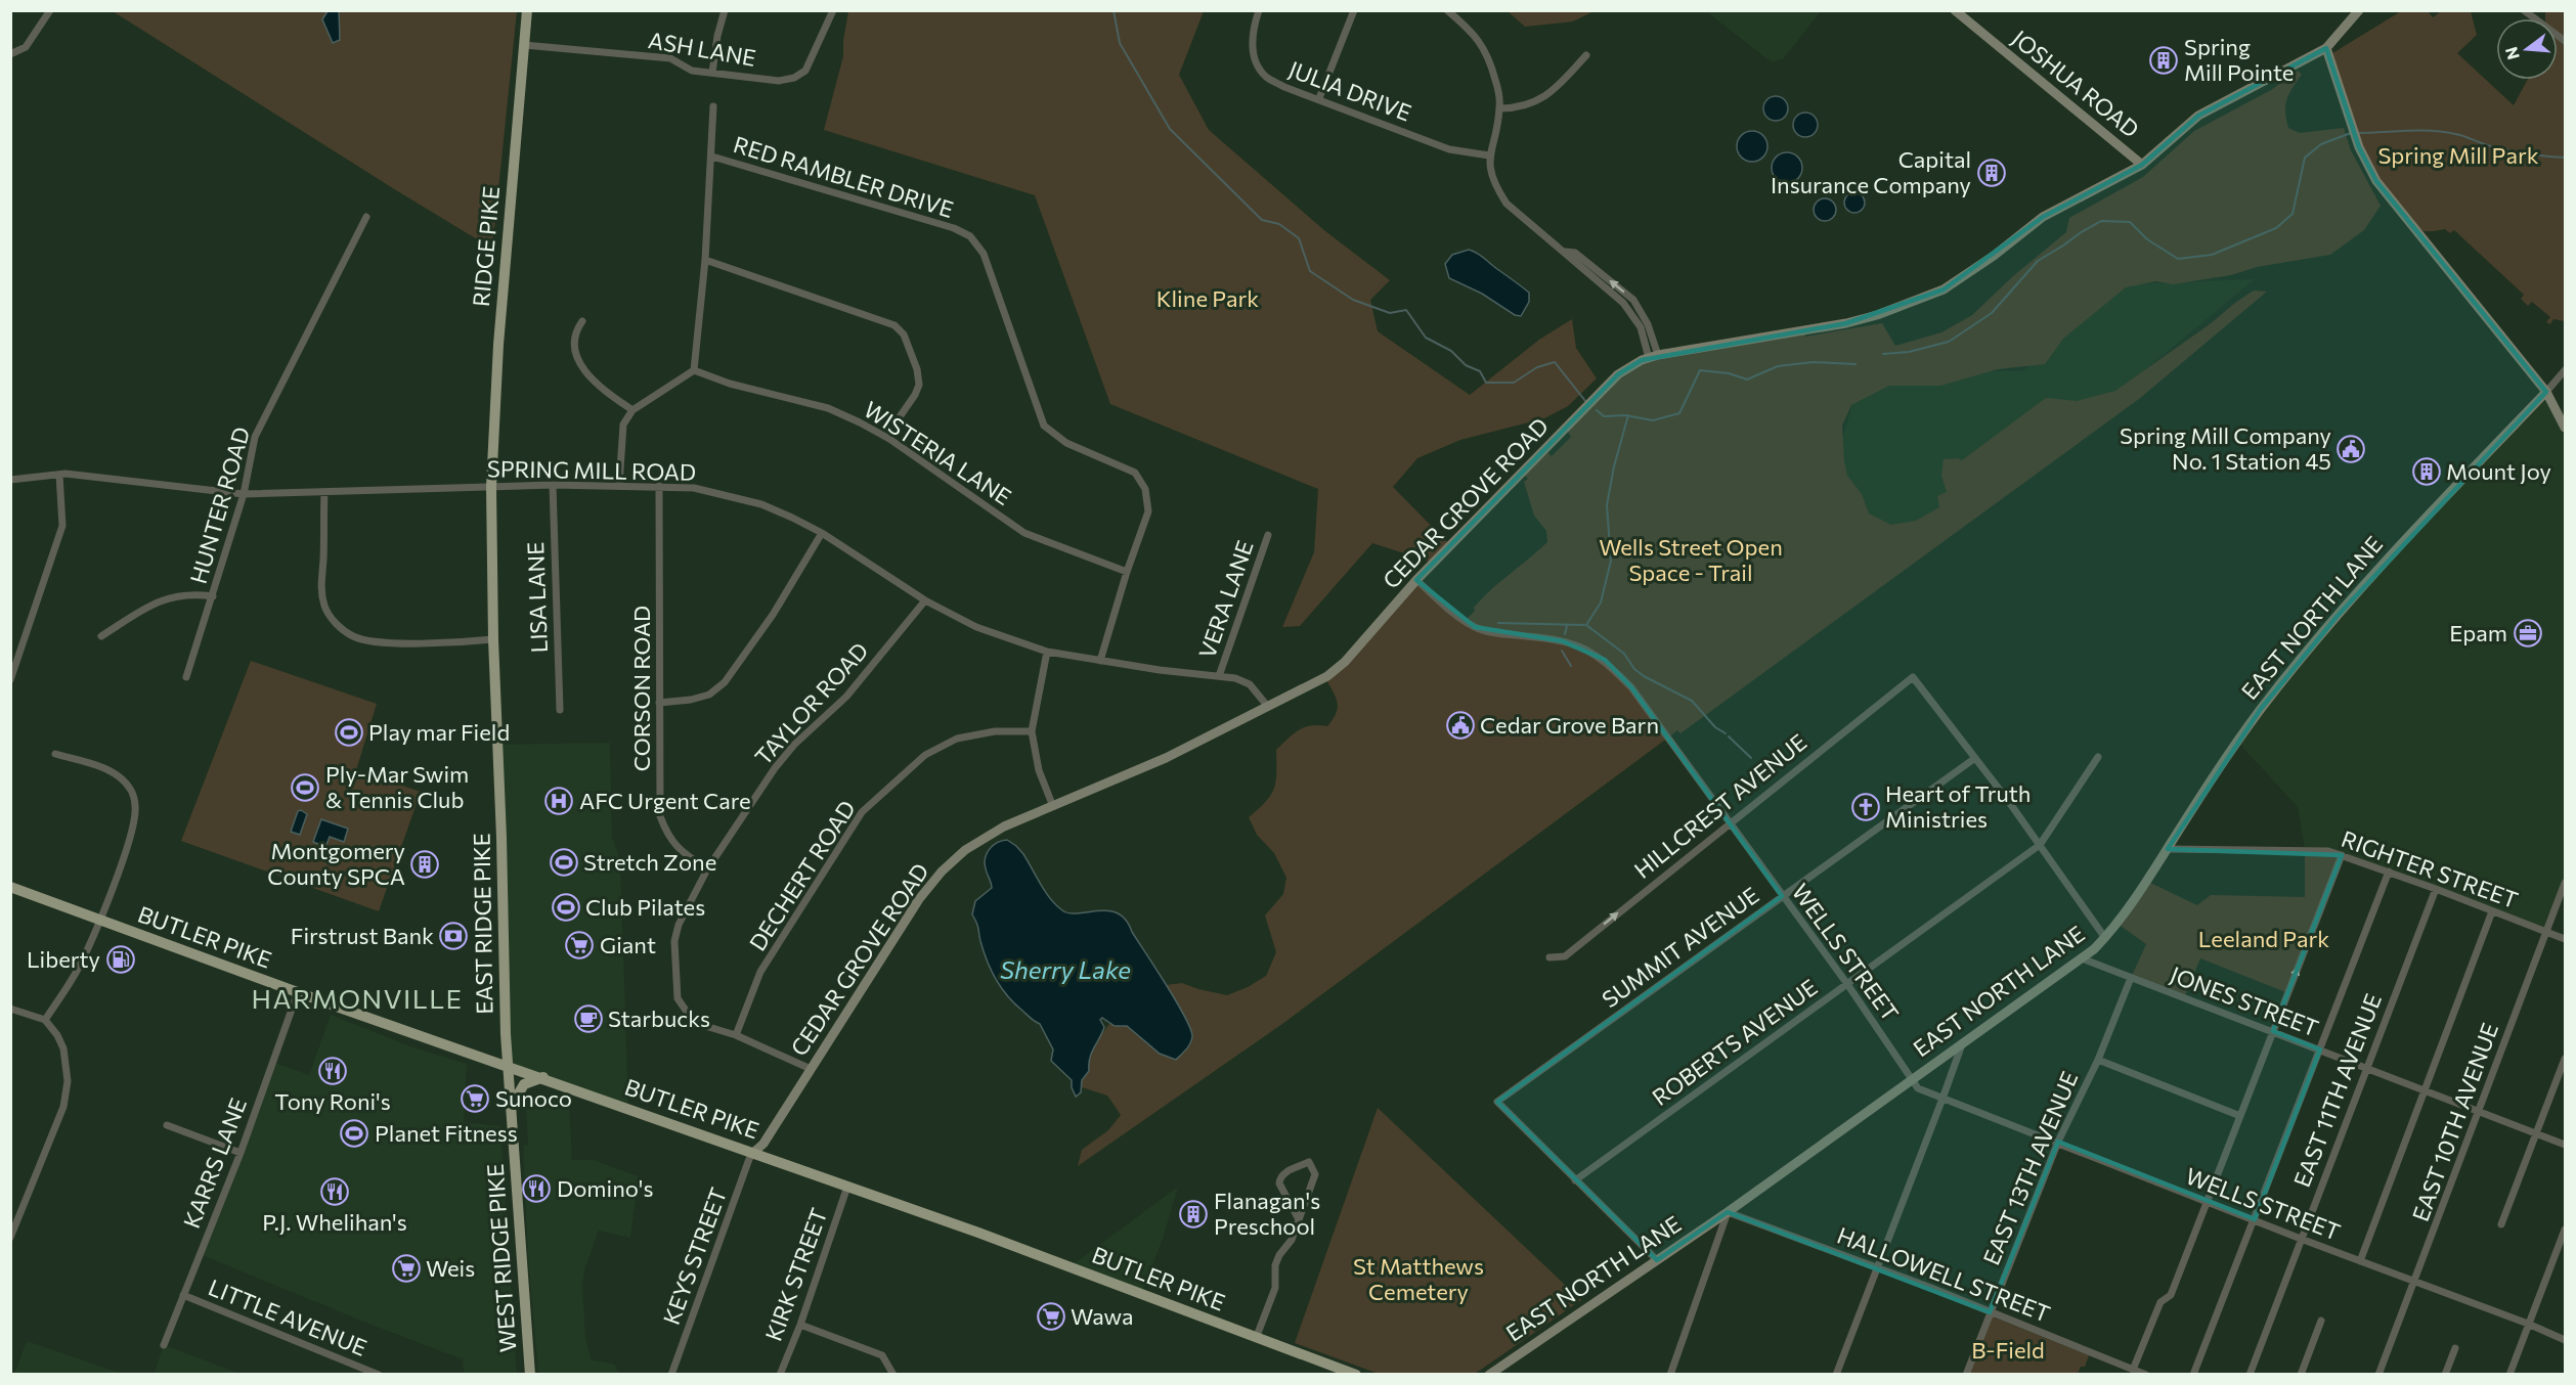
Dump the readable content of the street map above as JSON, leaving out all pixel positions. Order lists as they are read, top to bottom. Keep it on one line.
{"streets":{"main road":["RIDGE PIKE","EAST RIDGE PIKE","BUTLER PIKE","WEST RIDGE PIKE"],"street":["ASH LANE","JOSHUA ROAD","JULIA DRIVE","RED RAMBLER DRIVE","WISTERIA LANE","SPRING MILL ROAD","CEDAR GROVE ROAD","HUNTER ROAD","LISA LANE","VERA LANE","EAST NORTH LANE","CORSON ROAD","TAYLOR ROAD","HILLCREST AVENUE","RIGHTER STREET","DECHERT ROAD","SUMMIT AVENUE","WELLS STREET","JONES STREET","ROBERTS AVENUE","EAST 11TH AVENUE","EAST 10TH AVENUE","KARRS LANE","EAST 13TH AVENUE","KEYS STREET","KIRK STREET","HALLOWELL STREET","LITTLE AVENUE"]},"crossings":[["ASH LANE","RIDGE PIKE"],["JOSHUA ROAD","CEDAR GROVE ROAD"],["RED RAMBLER DRIVE","WISTERIA LANE"],["RED RAMBLER DRIVE","SPRING MILL ROAD"],["RIDGE PIKE","SPRING MILL ROAD"],["RIDGE PIKE","EAST RIDGE PIKE"],["SPRING MILL ROAD","CEDAR GROVE ROAD"],["SPRING MILL ROAD","HUNTER ROAD"],["SPRING MILL ROAD","LISA LANE"],["SPRING MILL ROAD","VERA LANE"],["SPRING MILL ROAD","CORSON ROAD"],["SPRING MILL ROAD","TAYLOR ROAD"],["SPRING MILL ROAD","EAST RIDGE PIKE"],["CEDAR GROVE ROAD","TAYLOR ROAD"],["CEDAR GROVE ROAD","BUTLER PIKE"],["CEDAR GROVE ROAD","WELLS STREET"],["CEDAR GROVE ROAD","KEYS STREET"],["EAST NORTH LANE","RIGHTER STREET"],["EAST NORTH LANE","WELLS STREET"],["EAST NORTH LANE","JONES STREET"],["EAST NORTH LANE","HALLOWELL STREET"],["CORSON ROAD","TAYLOR ROAD"],["TAYLOR ROAD","DECHERT ROAD"],["HILLCREST AVENUE","SUMMIT AVENUE"],["HILLCREST AVENUE","WELLS STREET"],["RIGHTER STREET","EAST 11TH AVENUE"],["RIGHTER STREET","EAST 10TH AVENUE"],["EAST RIDGE PIKE","BUTLER PIKE"],["EAST RIDGE PIKE","WEST RIDGE PIKE"],["BUTLER PIKE","KARRS LANE"],["BUTLER PIKE","KEYS STREET"],["BUTLER PIKE","WEST RIDGE PIKE"],["BUTLER PIKE","KIRK STREET"],["SUMMIT AVENUE","WELLS STREET"],["SUMMIT AVENUE","ROBERTS AVENUE"],["WELLS STREET","ROBERTS AVENUE"],["WELLS STREET","EAST 11TH AVENUE"],["WELLS STREET","EAST 10TH AVENUE"],["WELLS STREET","EAST 13TH AVENUE"],["JONES STREET","EAST 11TH AVENUE"],["JONES STREET","EAST 10TH AVENUE"],["JONES STREET","EAST 13TH AVENUE"],["KARRS LANE","LITTLE AVENUE"],["EAST 13TH AVENUE","HALLOWELL STREET"]],"one_way":["HILLCREST AVENUE"],"districts":["HARMONVILLE"],"water":["Sherry Lake"],"parks":["Spring Mill Park","Kline Park","Wells Street Open Space - Trail","Leeland Park","St Matthews Cemetery","B-Field"],"places":{"building":["Spring Mill Pointe","Capital Insurance Company","Mount Joy","Montgomery County SPCA","Flanagan's Preschool"],"public building":["Spring Mill Company No. 1 Station 45","Cedar Grove Barn"],"office":["Epam"],"sports":["Play mar Field","Ply-Mar Swim & Tennis Club","Stretch Zone","Club Pilates","Planet Fitness"],"hospital":["AFC Urgent Care"],"church":["Heart of Truth Ministries"],"bank":["Firstrust Bank"],"supermarket":["Giant","Sunoco","Weis","Wawa"],"fuel station":["Liberty"],"cafe":["Starbucks"],"restaurant":["Tony Roni's","Domino's","P.J. Whelihan's"]},"north":"left"}
